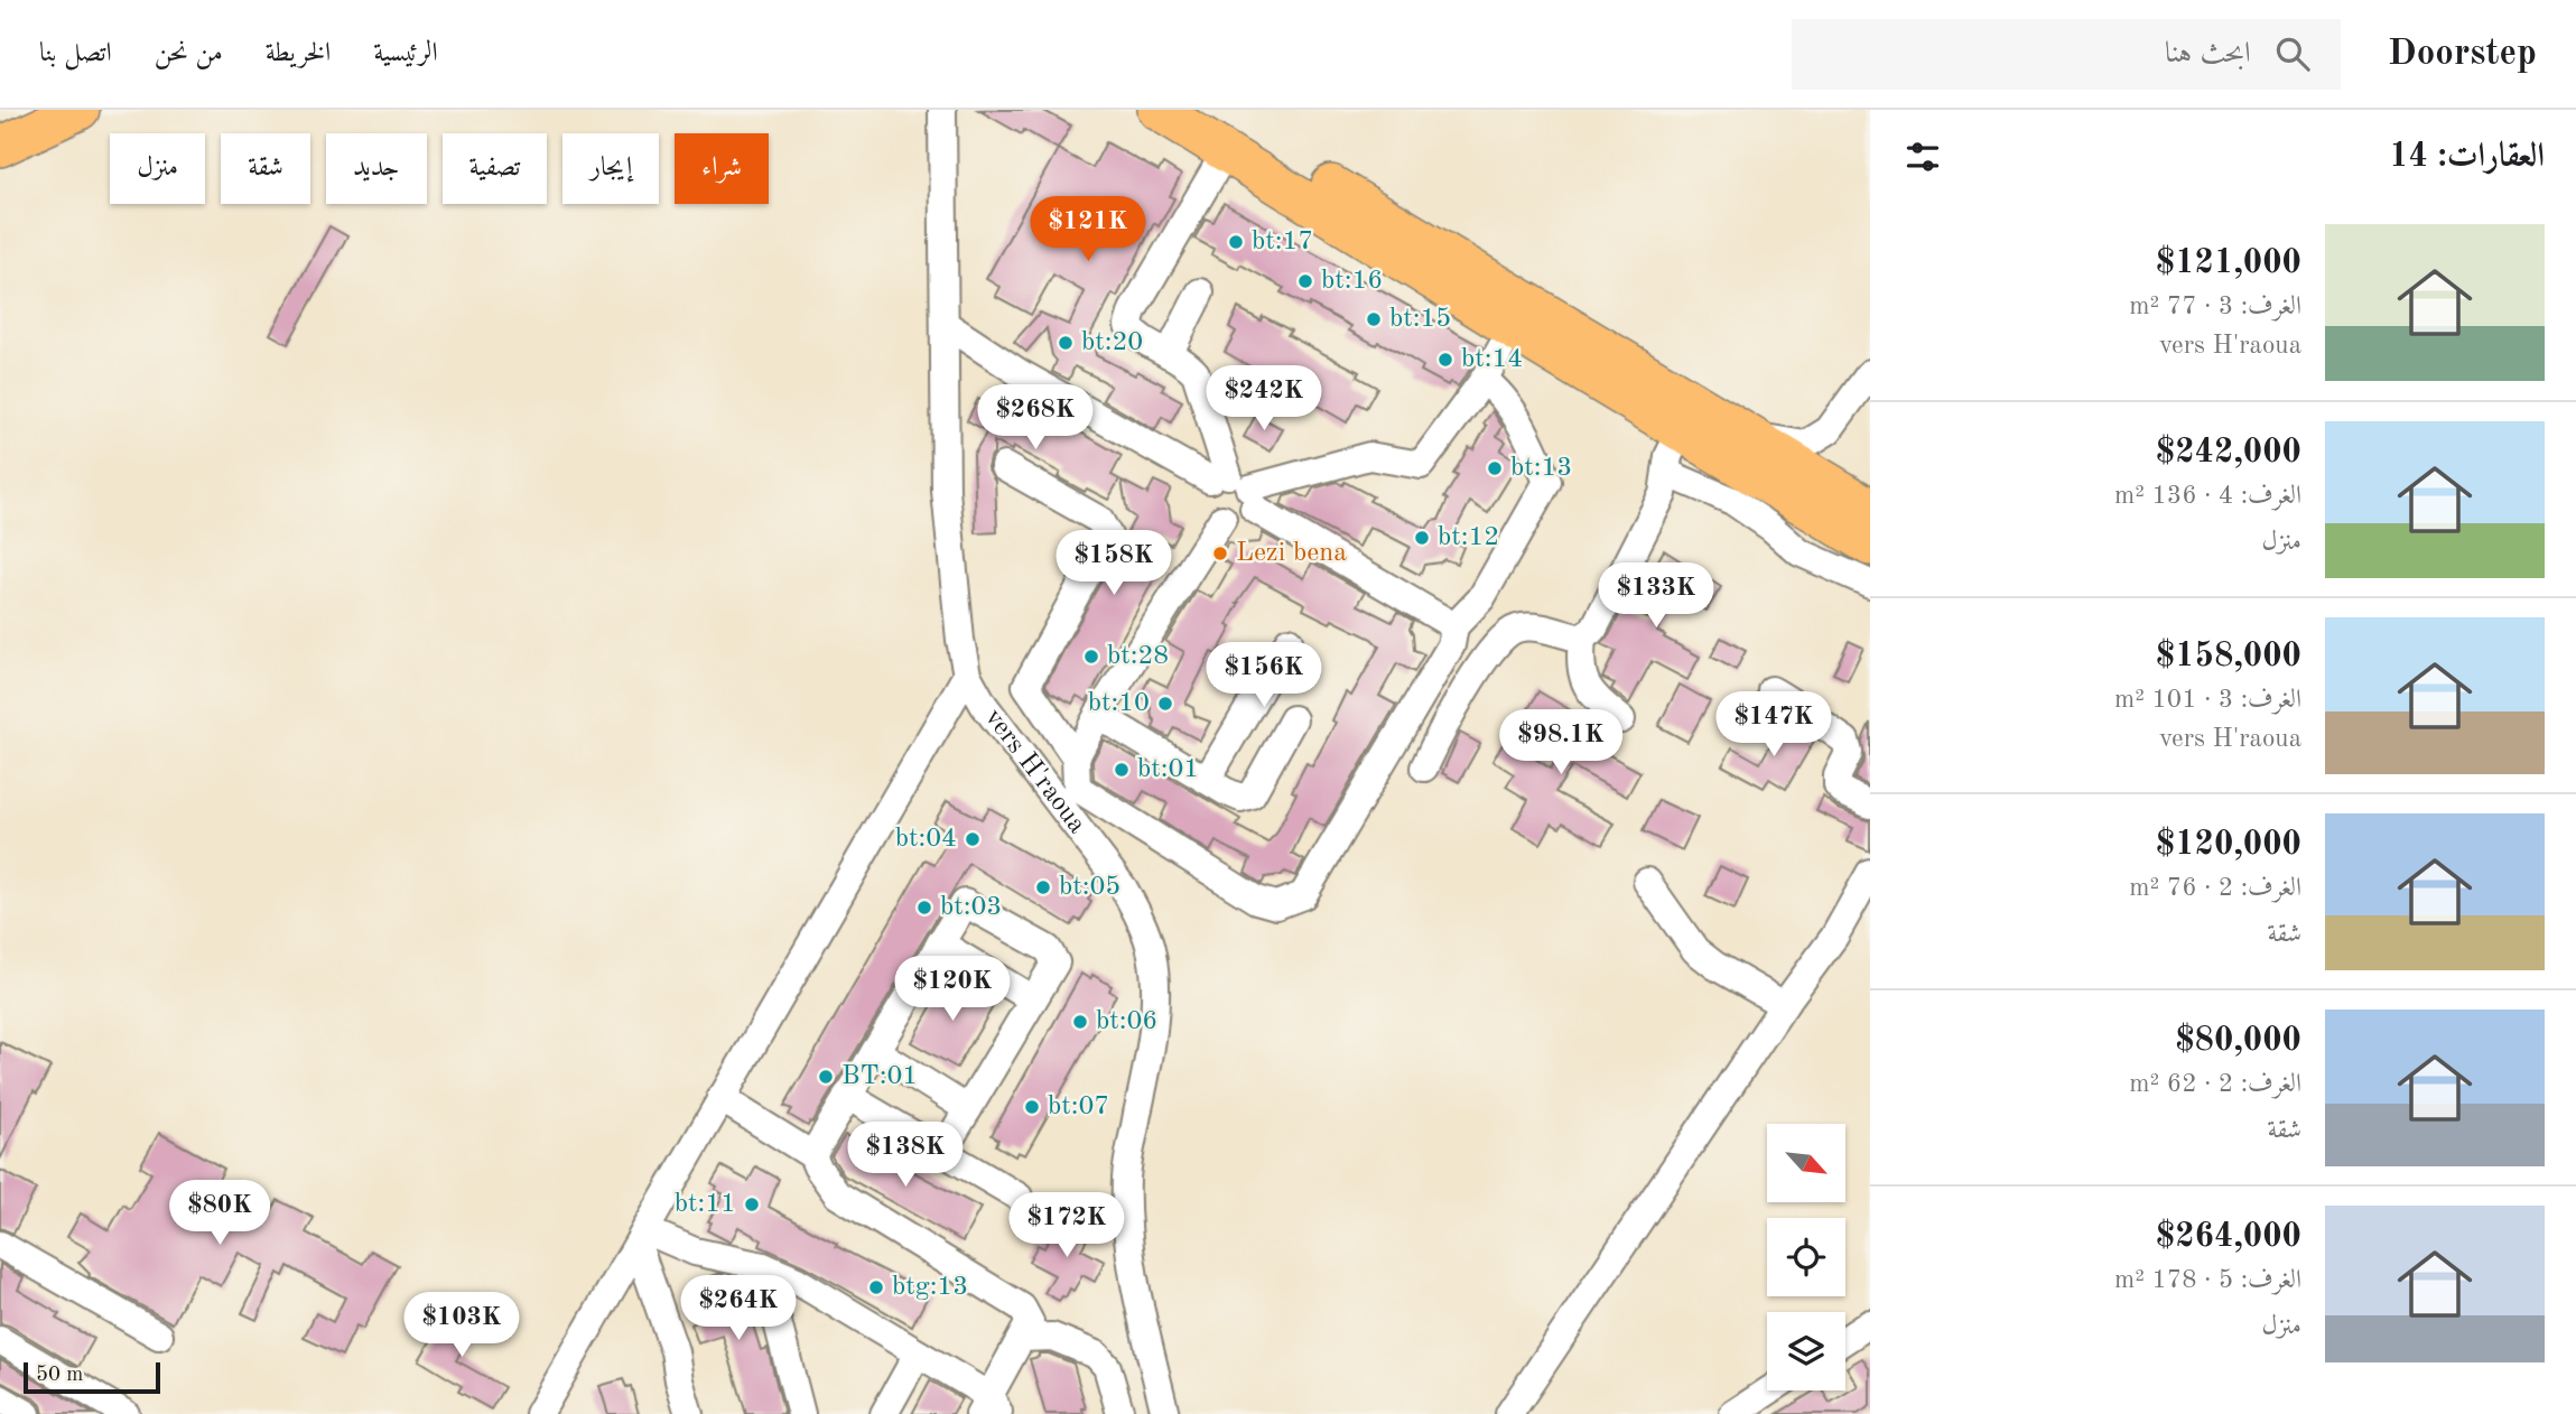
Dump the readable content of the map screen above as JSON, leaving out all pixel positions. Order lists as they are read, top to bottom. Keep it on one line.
{"streets":{"street":["vers H'raoua"]},"places":["bt:17","bt:16","bt:15","bt:20","bt:14","bt:13","bt:12","Lezi bena","bt:28","bt:10","bt:01","bt:04","bt:05","bt:03","bt:06","BT:01","bt:07","bt:11","btg:13"],"scale_bar":"50 m","north":"bottom right","page":{"header":"Doorstep","search":"ابحث هنا","nav":["الرئيسية","الخريطة","من نحن","اتصل بنا"],"heading":"العقارات: 14","chip":["شراء","إيجار","تصفية","جديد","شقة","منزل"],"price":["$121K","$242K","$268K","$158K","$133K","$156K","$147K","$98.1K","$120K","$138K","$80K","$172K","$264K","$103K"],"list":[{"name":"$121,000","note":"الغرف: 3 · 77 m² · vers H'raoua"},{"name":"$242,000","note":"الغرف: 4 · 136 m² · منزل"},{"name":"$158,000","note":"الغرف: 3 · 101 m² · vers H'raoua"},{"name":"$120,000","note":"الغرف: 2 · 76 m² · شقة"},{"name":"$80,000","note":"الغرف: 2 · 62 m² · شقة"},{"name":"$264,000","note":"الغرف: 5 · 178 m² · منزل"}],"scale":"50 m"}}
